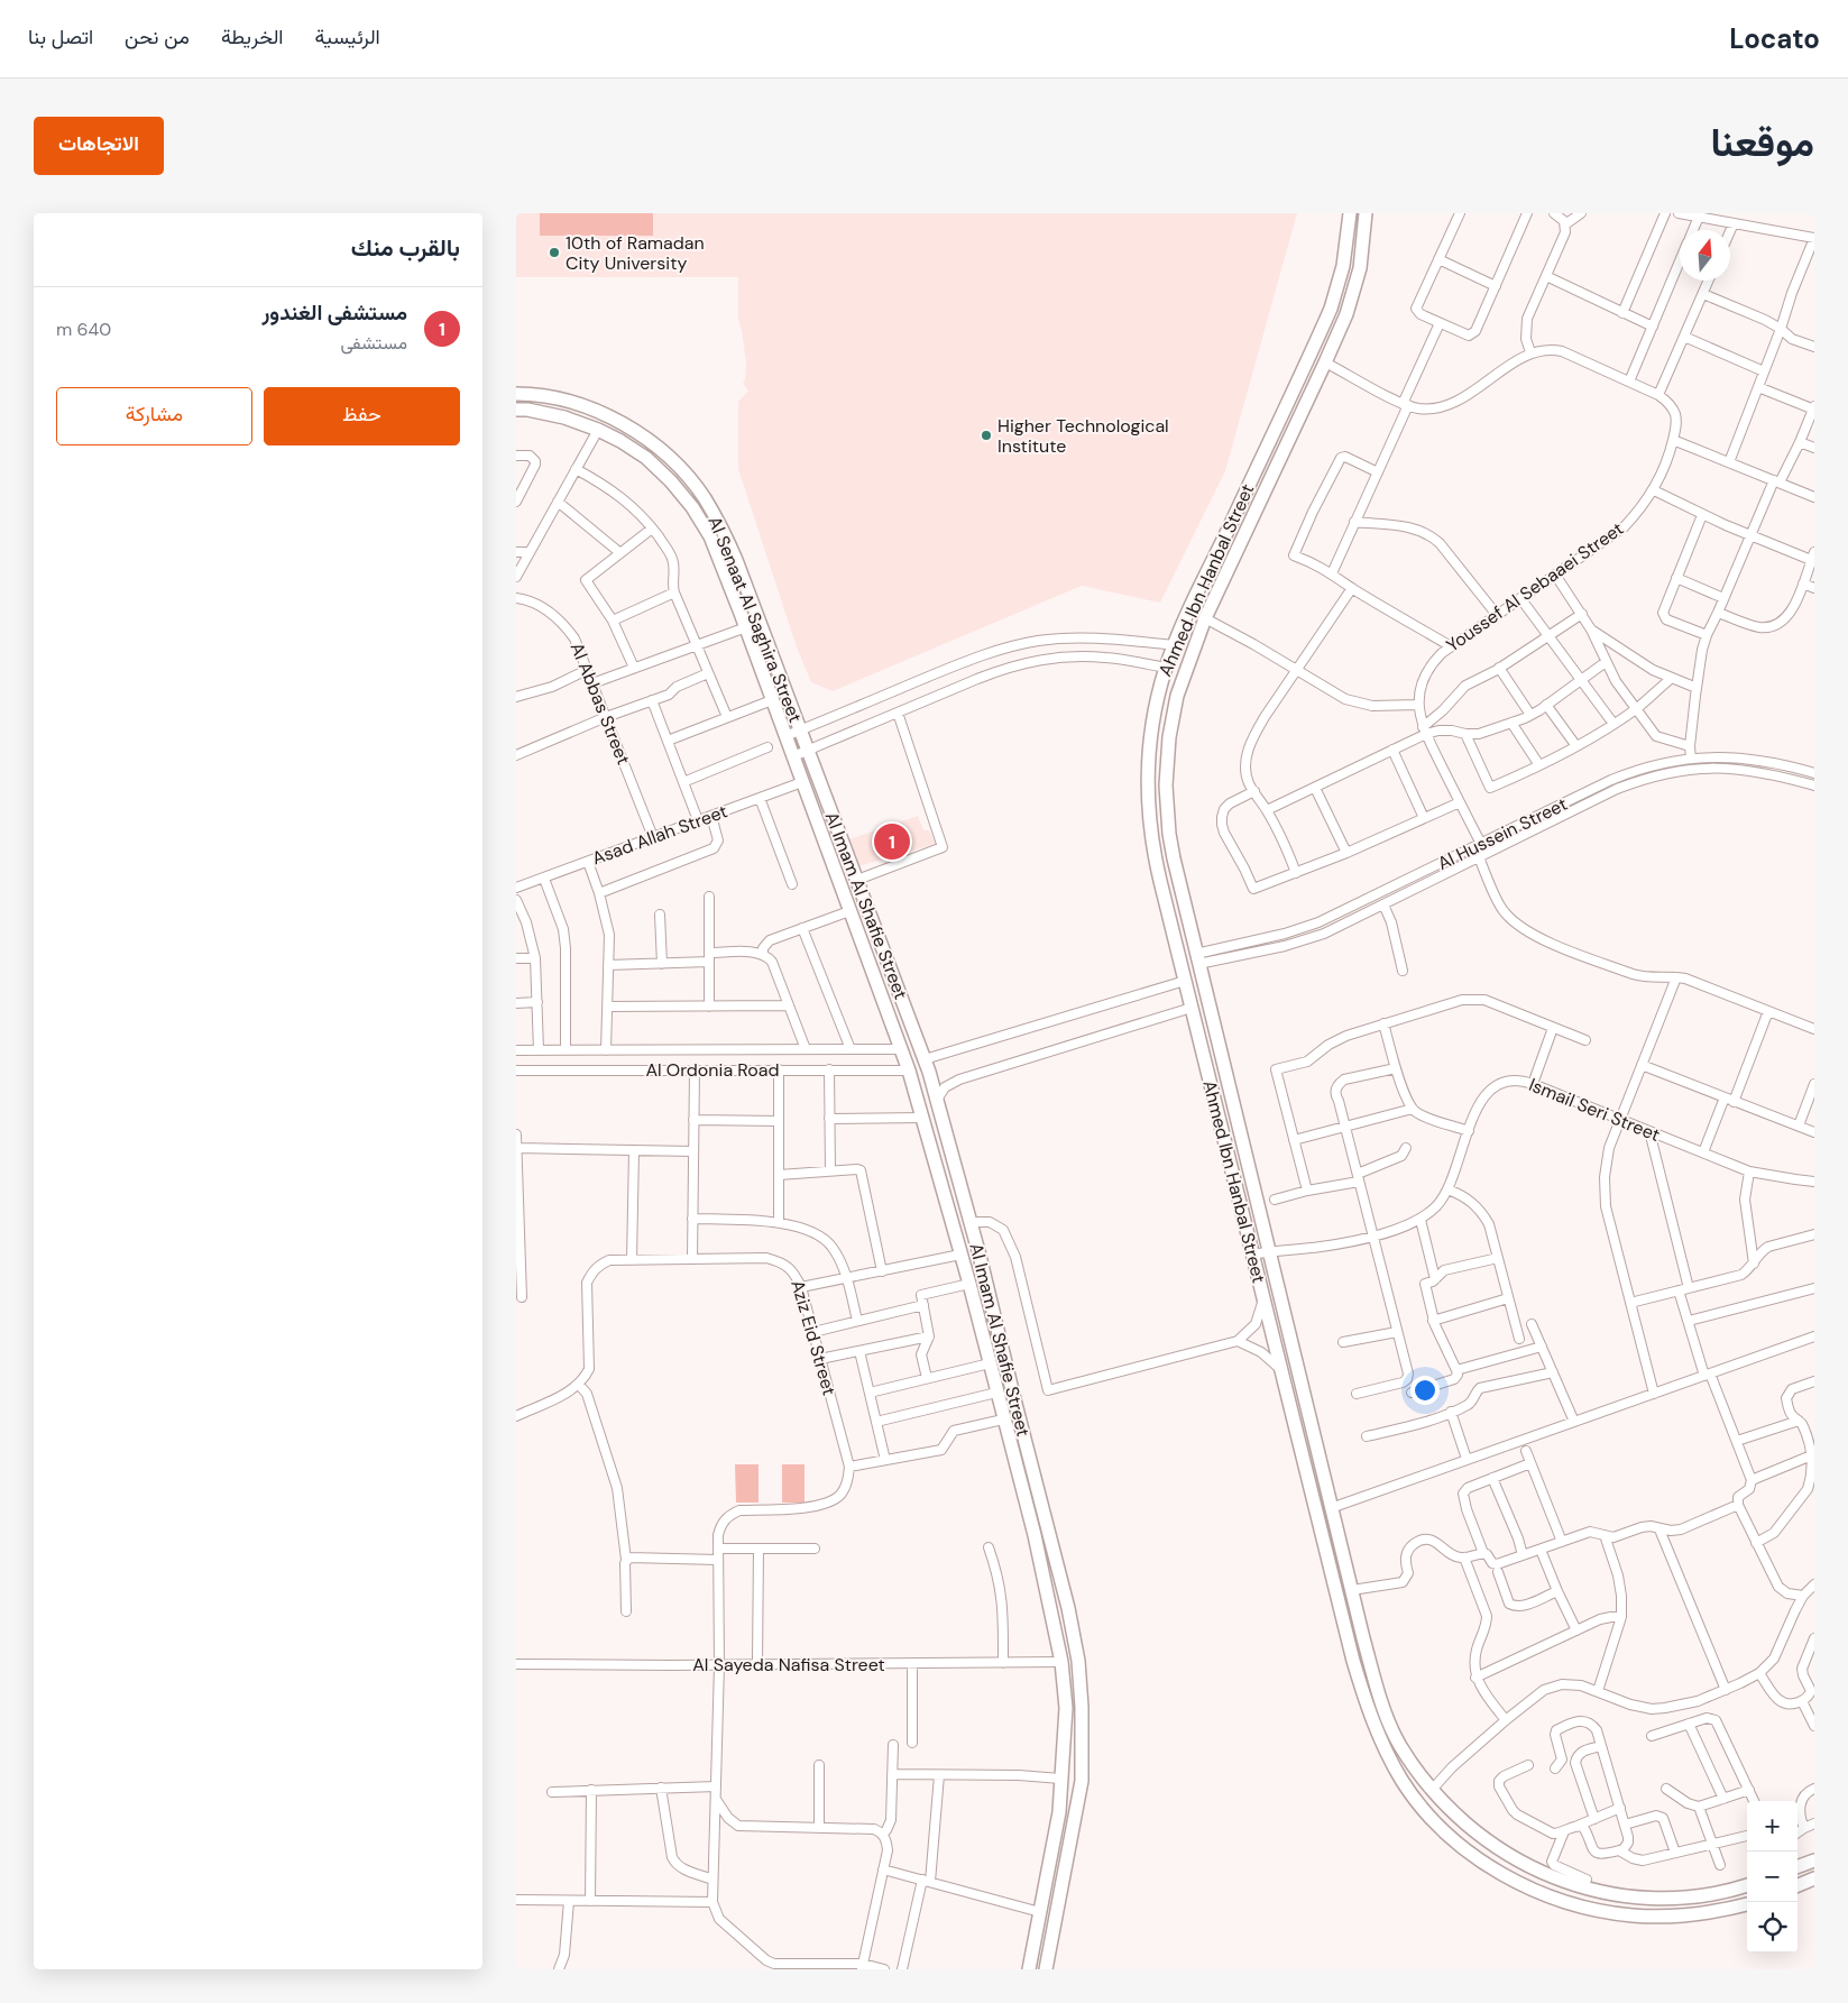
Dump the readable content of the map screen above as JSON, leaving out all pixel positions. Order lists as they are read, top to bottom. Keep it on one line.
{"streets":{"street":["Ahmed Ibn Hanbal Street","Youssef Al Sebaaei Street","Al Senaat Al Saghira Street","Al Abbas Street","Al Hussein Street","Asad Allah Street","Al Imam Al Shafie Street","Al Ordonia Road","Ismail Seri Street","Aziz Eid Street","Al Sayeda Nafisa Street"]},"crossings":[["Ahmed Ibn Hanbal Street","Youssef Al Sebaaei Street"],["Ahmed Ibn Hanbal Street","Al Hussein Street"],["Ahmed Ibn Hanbal Street","Ismail Seri Street"],["Youssef Al Sebaaei Street","Al Hussein Street"],["Al Senaat Al Saghira Street","Al Imam Al Shafie Street"],["Al Abbas Street","Asad Allah Street"],["Asad Allah Street","Al Imam Al Shafie Street"],["Al Imam Al Shafie Street","Al Ordonia Road"],["Al Imam Al Shafie Street","Al Sayeda Nafisa Street"]],"places":["10th of Ramadan City University","Higher Technological Institute"],"north":"top","page":{"header":"Locato","nav":["الرئيسية","الخريطة","من نحن","اتصل بنا"],"title":"موقعنا","buttons":["الاتجاهات",["حفظ","مشاركة"]],"heading":"بالقرب منك","list":[{"mark":"1","name":"مستشفى الغندور","note":"مستشفى","value":"640 m"}],"pins":"1","map_buttons":["+","−"]}}
